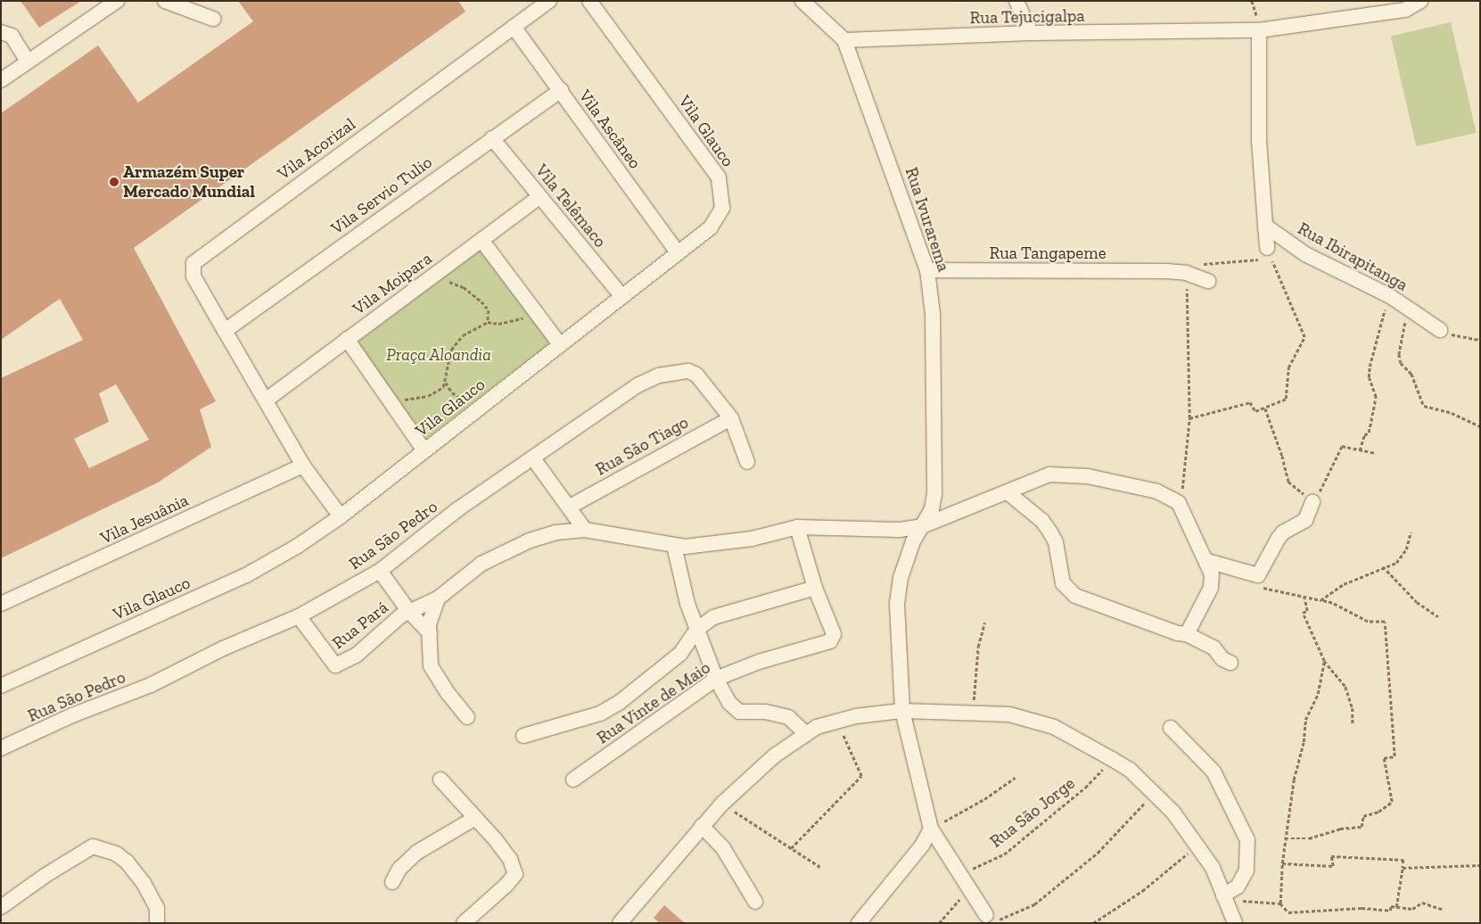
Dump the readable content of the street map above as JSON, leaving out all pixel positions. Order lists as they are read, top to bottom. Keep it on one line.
{"streets":{"street":["Rua Tejucigalpa","Vila Ascâneo","Vila Glauco","Vila Acorizal","Vila Servio Tulio","Vila Telêmaco","Rua Ivurarema","Rua Tangapeme","Rua Ibirapitanga","Vila Moipara","Rua São Tiago","Vila Jesuânia","Rua São Pedro","Rua Pará","Rua Vinte de Maio"],"path":["Rua São Jorge"]},"crossings":[["Rua Tejucigalpa","Rua Ivurarema"],["Vila Ascâneo","Vila Glauco"],["Vila Ascâneo","Vila Acorizal"],["Vila Ascâneo","Vila Servio Tulio"],["Vila Glauco","Vila Acorizal"],["Vila Glauco","Vila Telêmaco"],["Vila Acorizal","Vila Servio Tulio"],["Vila Acorizal","Vila Moipara"],["Vila Acorizal","Vila Jesuânia"],["Vila Servio Tulio","Vila Telêmaco"],["Vila Telêmaco","Vila Moipara"],["Rua Ivurarema","Rua Tangapeme"],["Rua Ivurarema","Rua Pará"],["Rua Ivurarema","Rua São Jorge"],["Rua São Tiago","Rua São Pedro"],["Rua São Pedro","Rua Pará"]],"parks":["Praça Aloandia"],"places":["Armazém Super Mercado Mundial"]}
